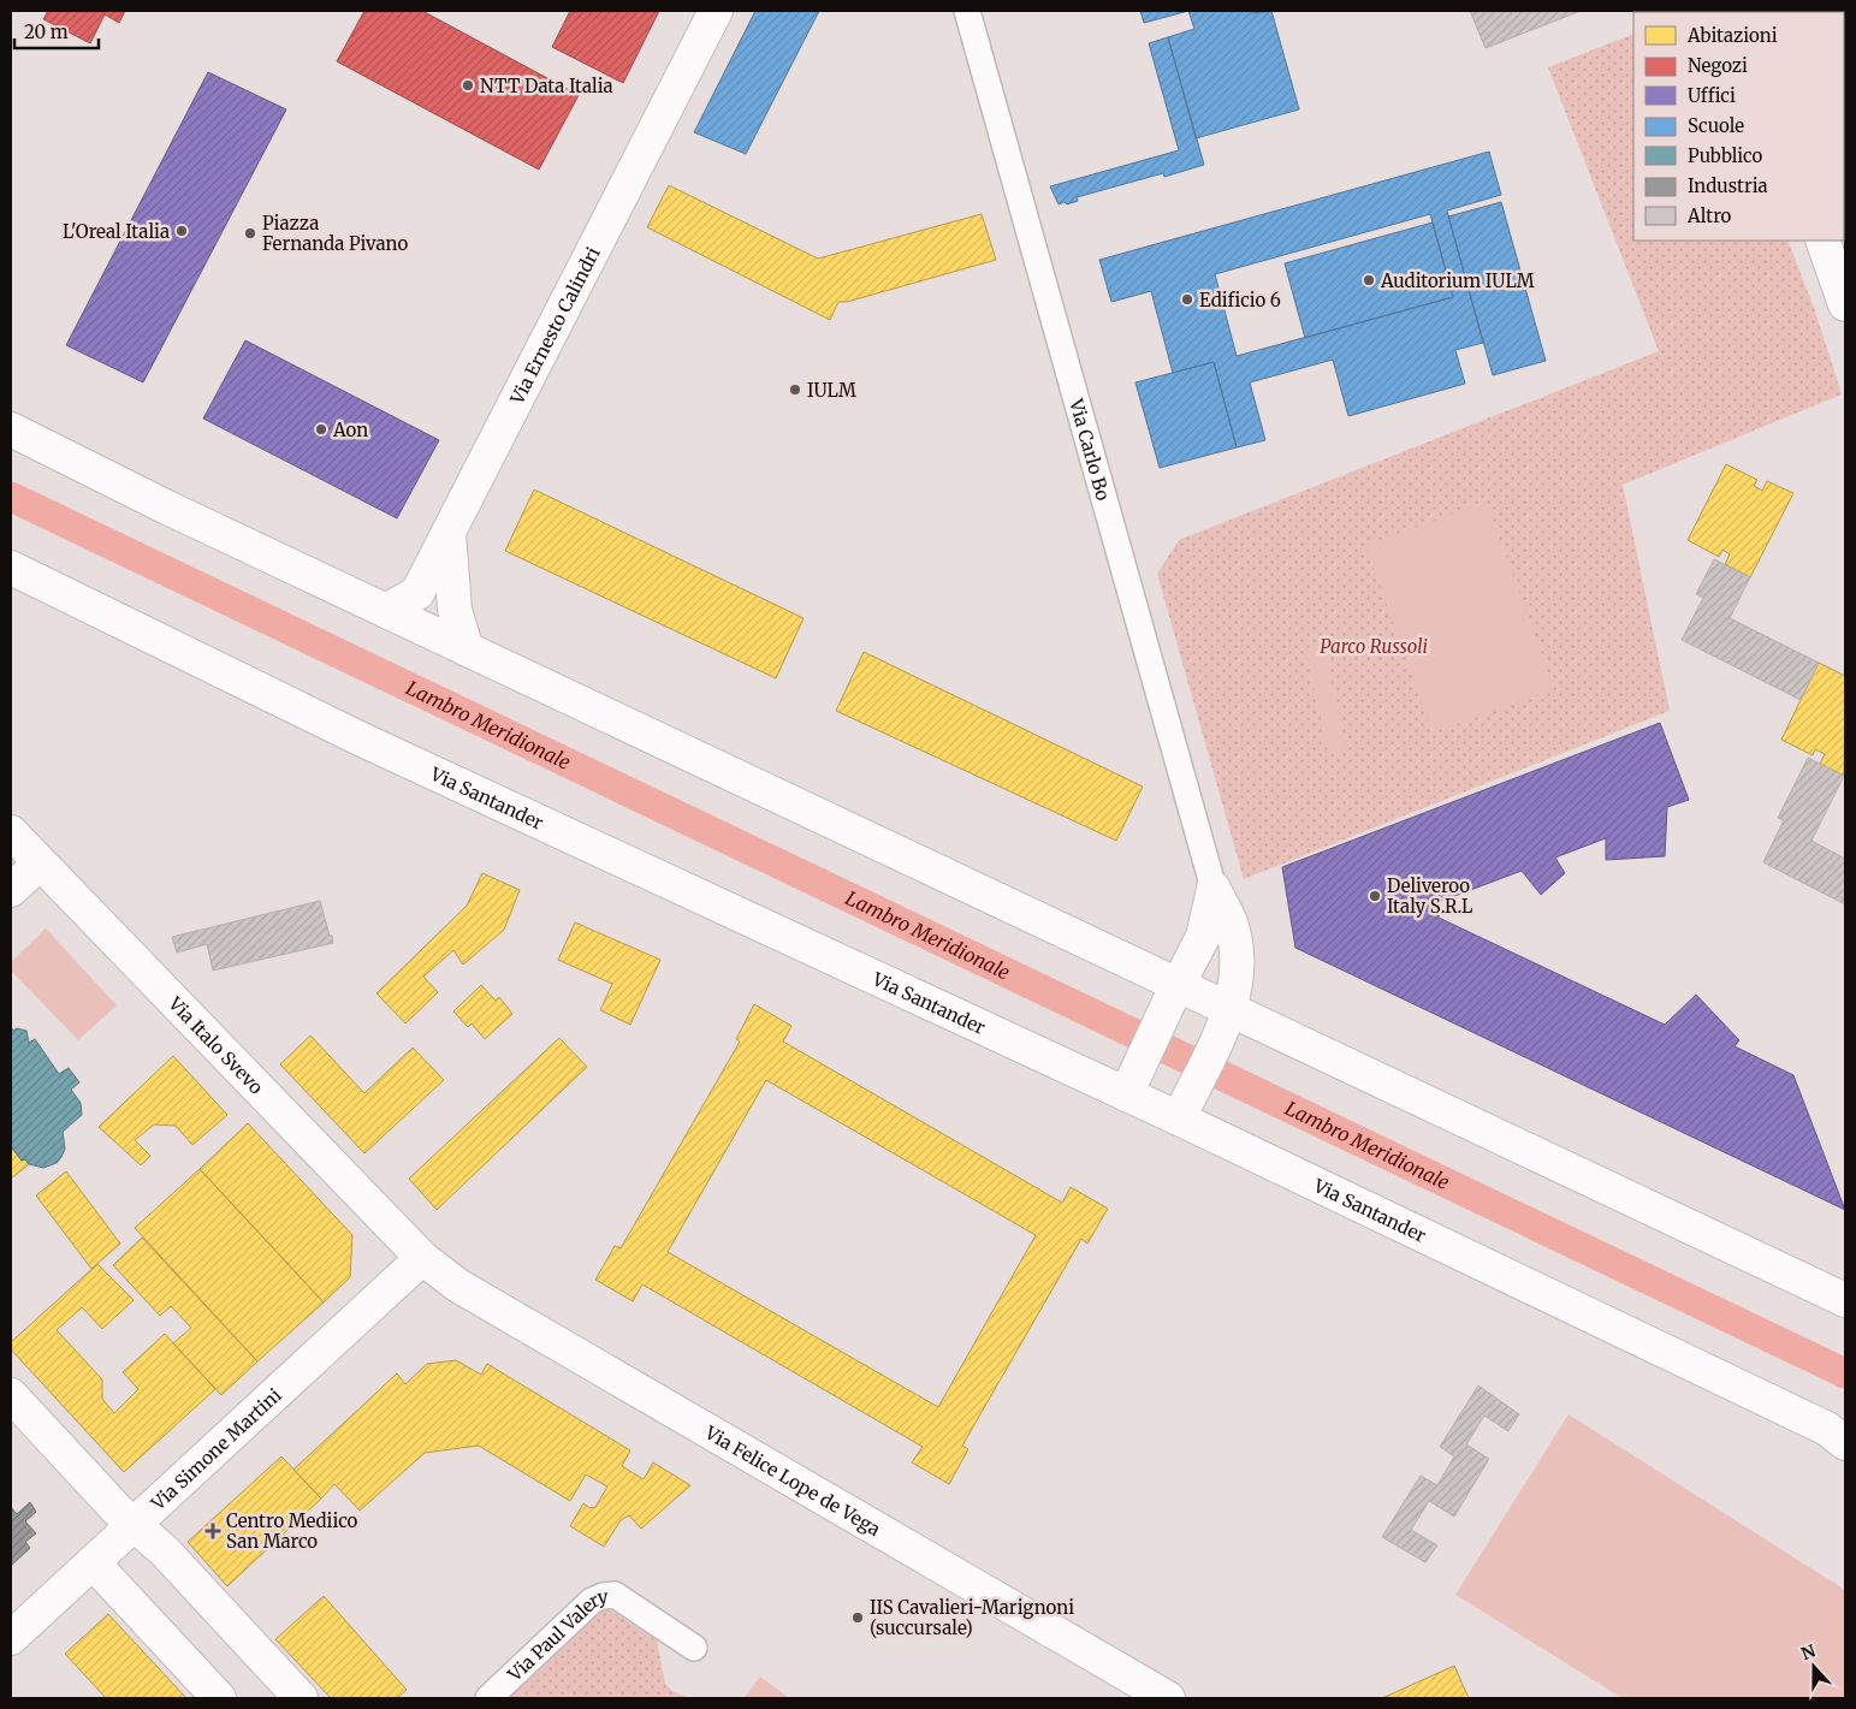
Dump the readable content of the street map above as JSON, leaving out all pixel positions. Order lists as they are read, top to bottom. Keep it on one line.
{"streets":{"street":["Via Ernesto Calindri","Via Carlo Bo","Via Santander","Via Italo Svevo","Via Simone Martini","Via Felice Lope de Vega","Via Paul Valery"]},"crossings":[["Via Carlo Bo","Via Santander"],["Via Italo Svevo","Via Simone Martini"],["Via Italo Svevo","Via Felice Lope de Vega"],["Via Simone Martini","Via Felice Lope de Vega"]],"water":["Lambro Meridionale"],"parks":["Parco Russoli"],"places":{"other":["NTT Data Italia","L'Oreal Italia","Piazza Fernanda Pivano","Auditorium IULM","Edificio 6","IULM","Aon","Deliveroo Italy S.R.L","IIS Cavalieri-Marignoni (succursale)"],"health":["Centro Mediico San Marco"]},"legend":["Abitazioni","Negozi","Uffici","Scuole","Pubblico","Industria","Altro"],"scale_bar":"20 m","north":"top"}
